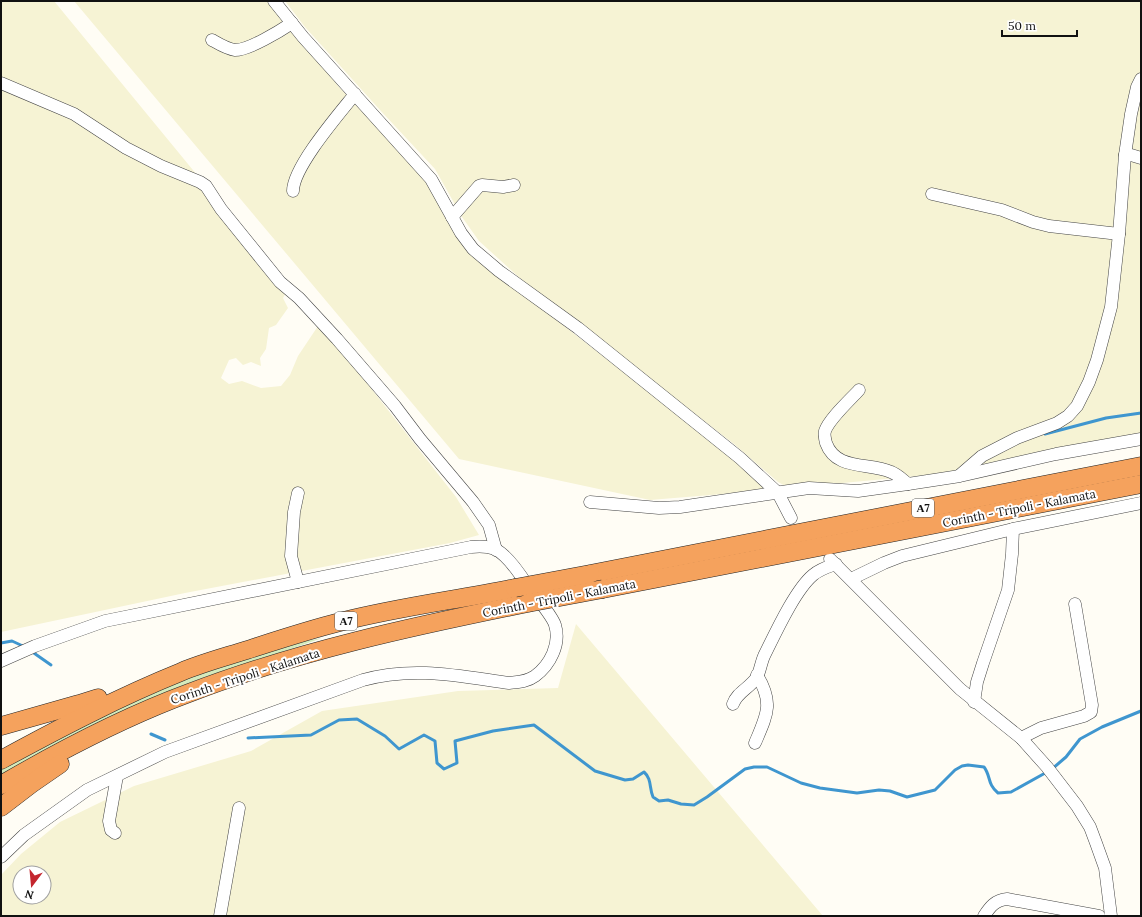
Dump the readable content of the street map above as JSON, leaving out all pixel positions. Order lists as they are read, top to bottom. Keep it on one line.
{"streets":{"highway":["Α7","Corinth - Tripoli - Kalamata"]},"scale_bar":"50 m","north":"bottom"}
